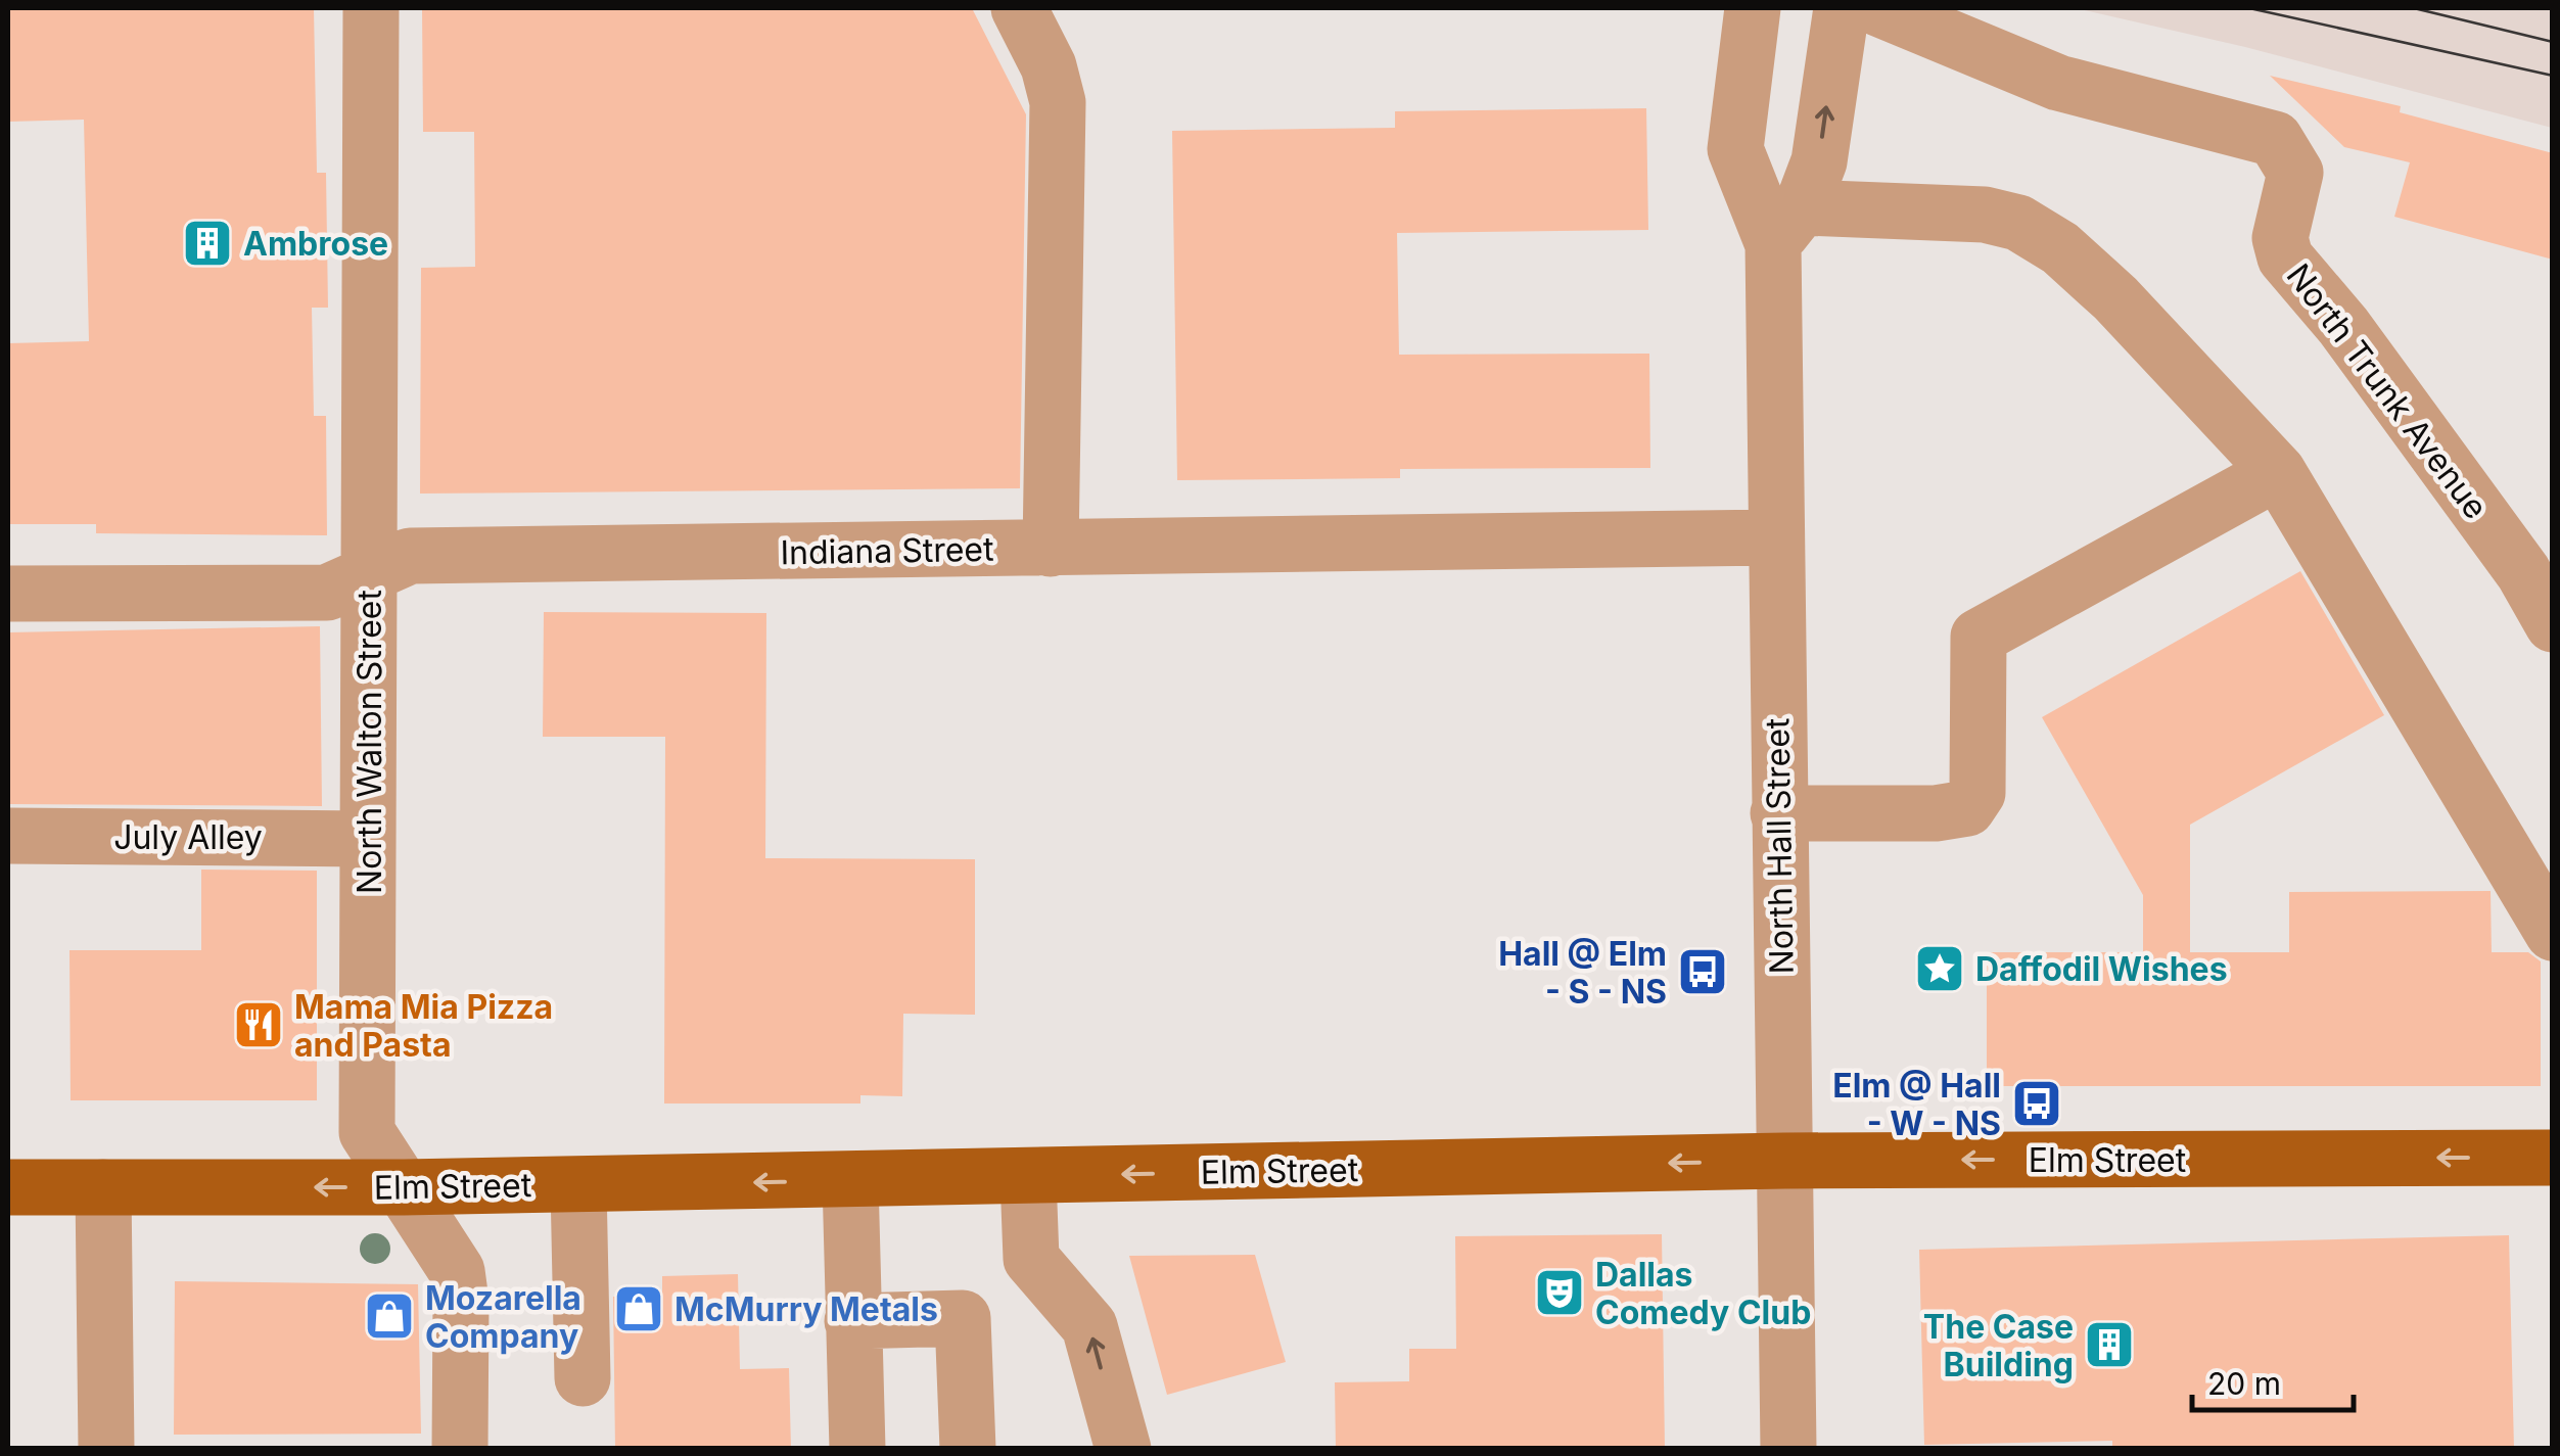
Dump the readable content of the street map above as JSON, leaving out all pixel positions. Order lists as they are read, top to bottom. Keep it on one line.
{"streets":{"main road":["Elm Street"],"street":["North Trunk Avenue","Indiana Street","North Walton Street","July Alley","North Hall Street"]},"crossings":[["Indiana Street","North Walton Street"],["Indiana Street","North Hall Street"],["North Walton Street","July Alley"],["North Walton Street","Elm Street"],["North Hall Street","Elm Street"]],"one_way":["Elm Street"],"places":{"building":["Ambrose","The Case Building"],"place":["Daffodil Wishes"],"bus stop":["Hall @ Elm - S - NS","Elm @ Hall - W - NS"],"restaurant":["Mama Mia Pizza and Pasta"],"theatre":["Dallas Comedy Club"],"shop":["McMurry Metals","Mozarella Company"]},"scale_bar":"20 m"}
